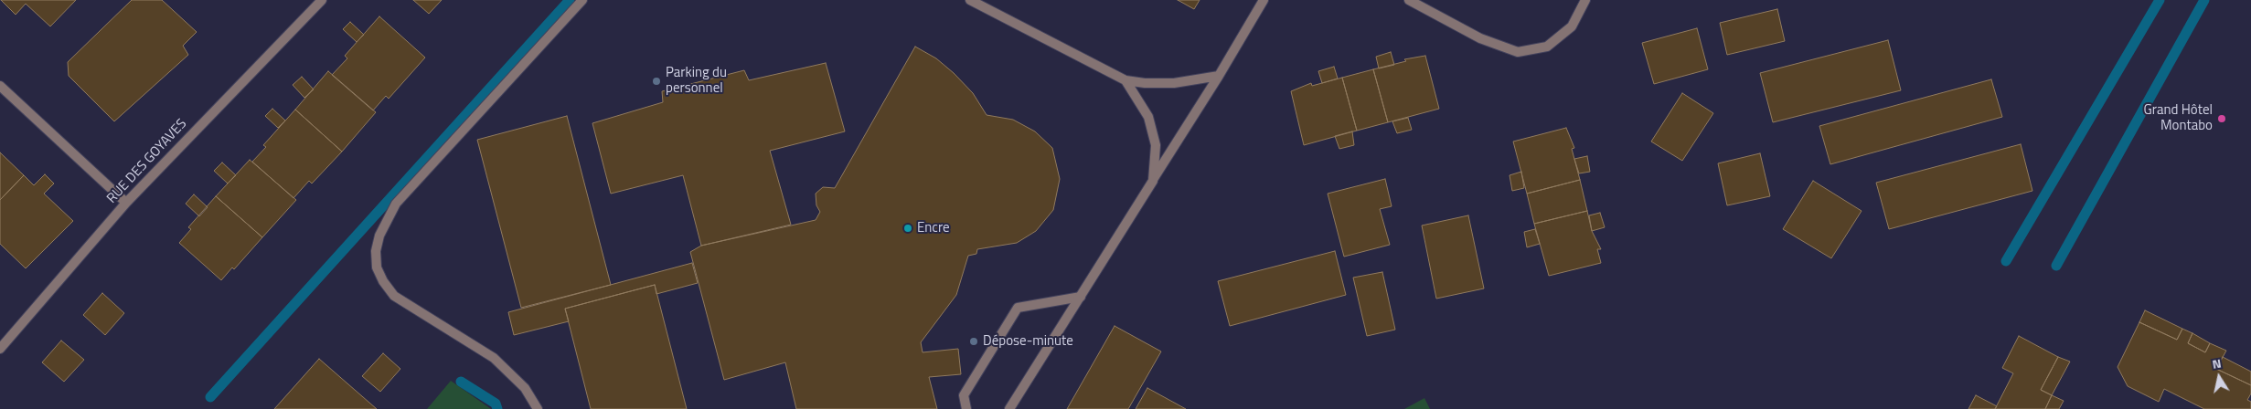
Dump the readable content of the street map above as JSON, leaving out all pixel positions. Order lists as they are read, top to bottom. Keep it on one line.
{"streets":{"street":["RUE DES GOYAVES"]},"places":["Parking du personnel","Grand Hôtel Montabo","Encre","Dépose-minute"],"north":"top"}
